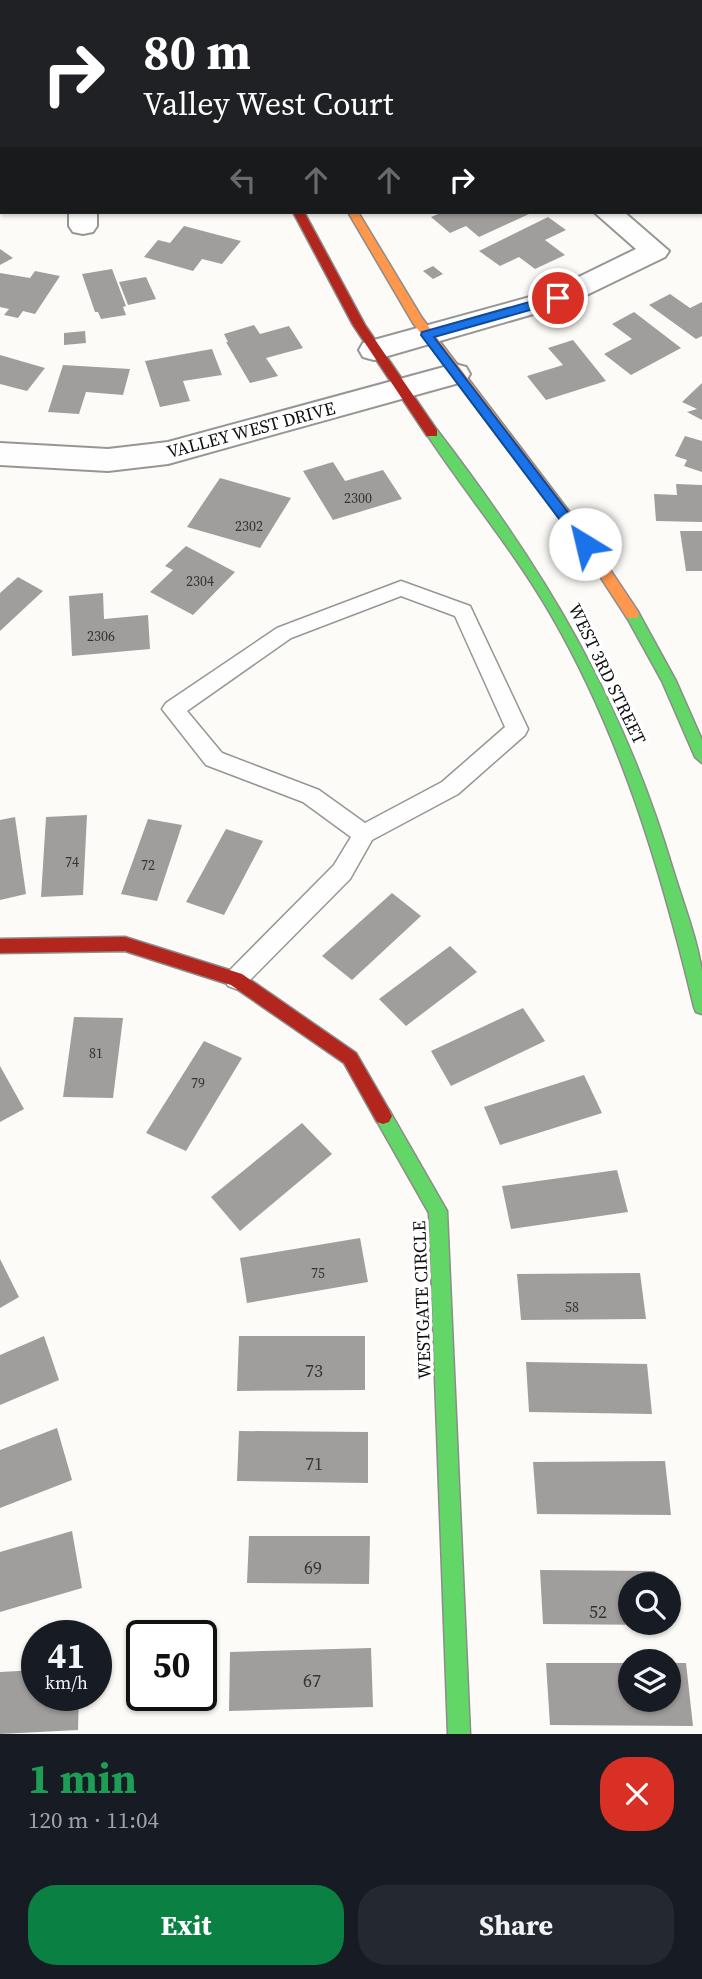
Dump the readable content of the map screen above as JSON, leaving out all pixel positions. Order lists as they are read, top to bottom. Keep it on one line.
{"streets":{"main road":["WEST 3RD STREET","WESTGATE CIRCLE"],"street":["VALLEY WEST DRIVE"]},"crossings":[["VALLEY WEST DRIVE","WEST 3RD STREET"]],"house_numbers":["2300","2302","2304","2306","74","72","81","79","75","58","73","71","69","52","67"],"page":{"turn":["80 m","Valley West Court"],"speed":"41 km/h","limit":"50","heading":["1 min","120 m · 11:04"],"buttons":["Exit","Share"]}}
